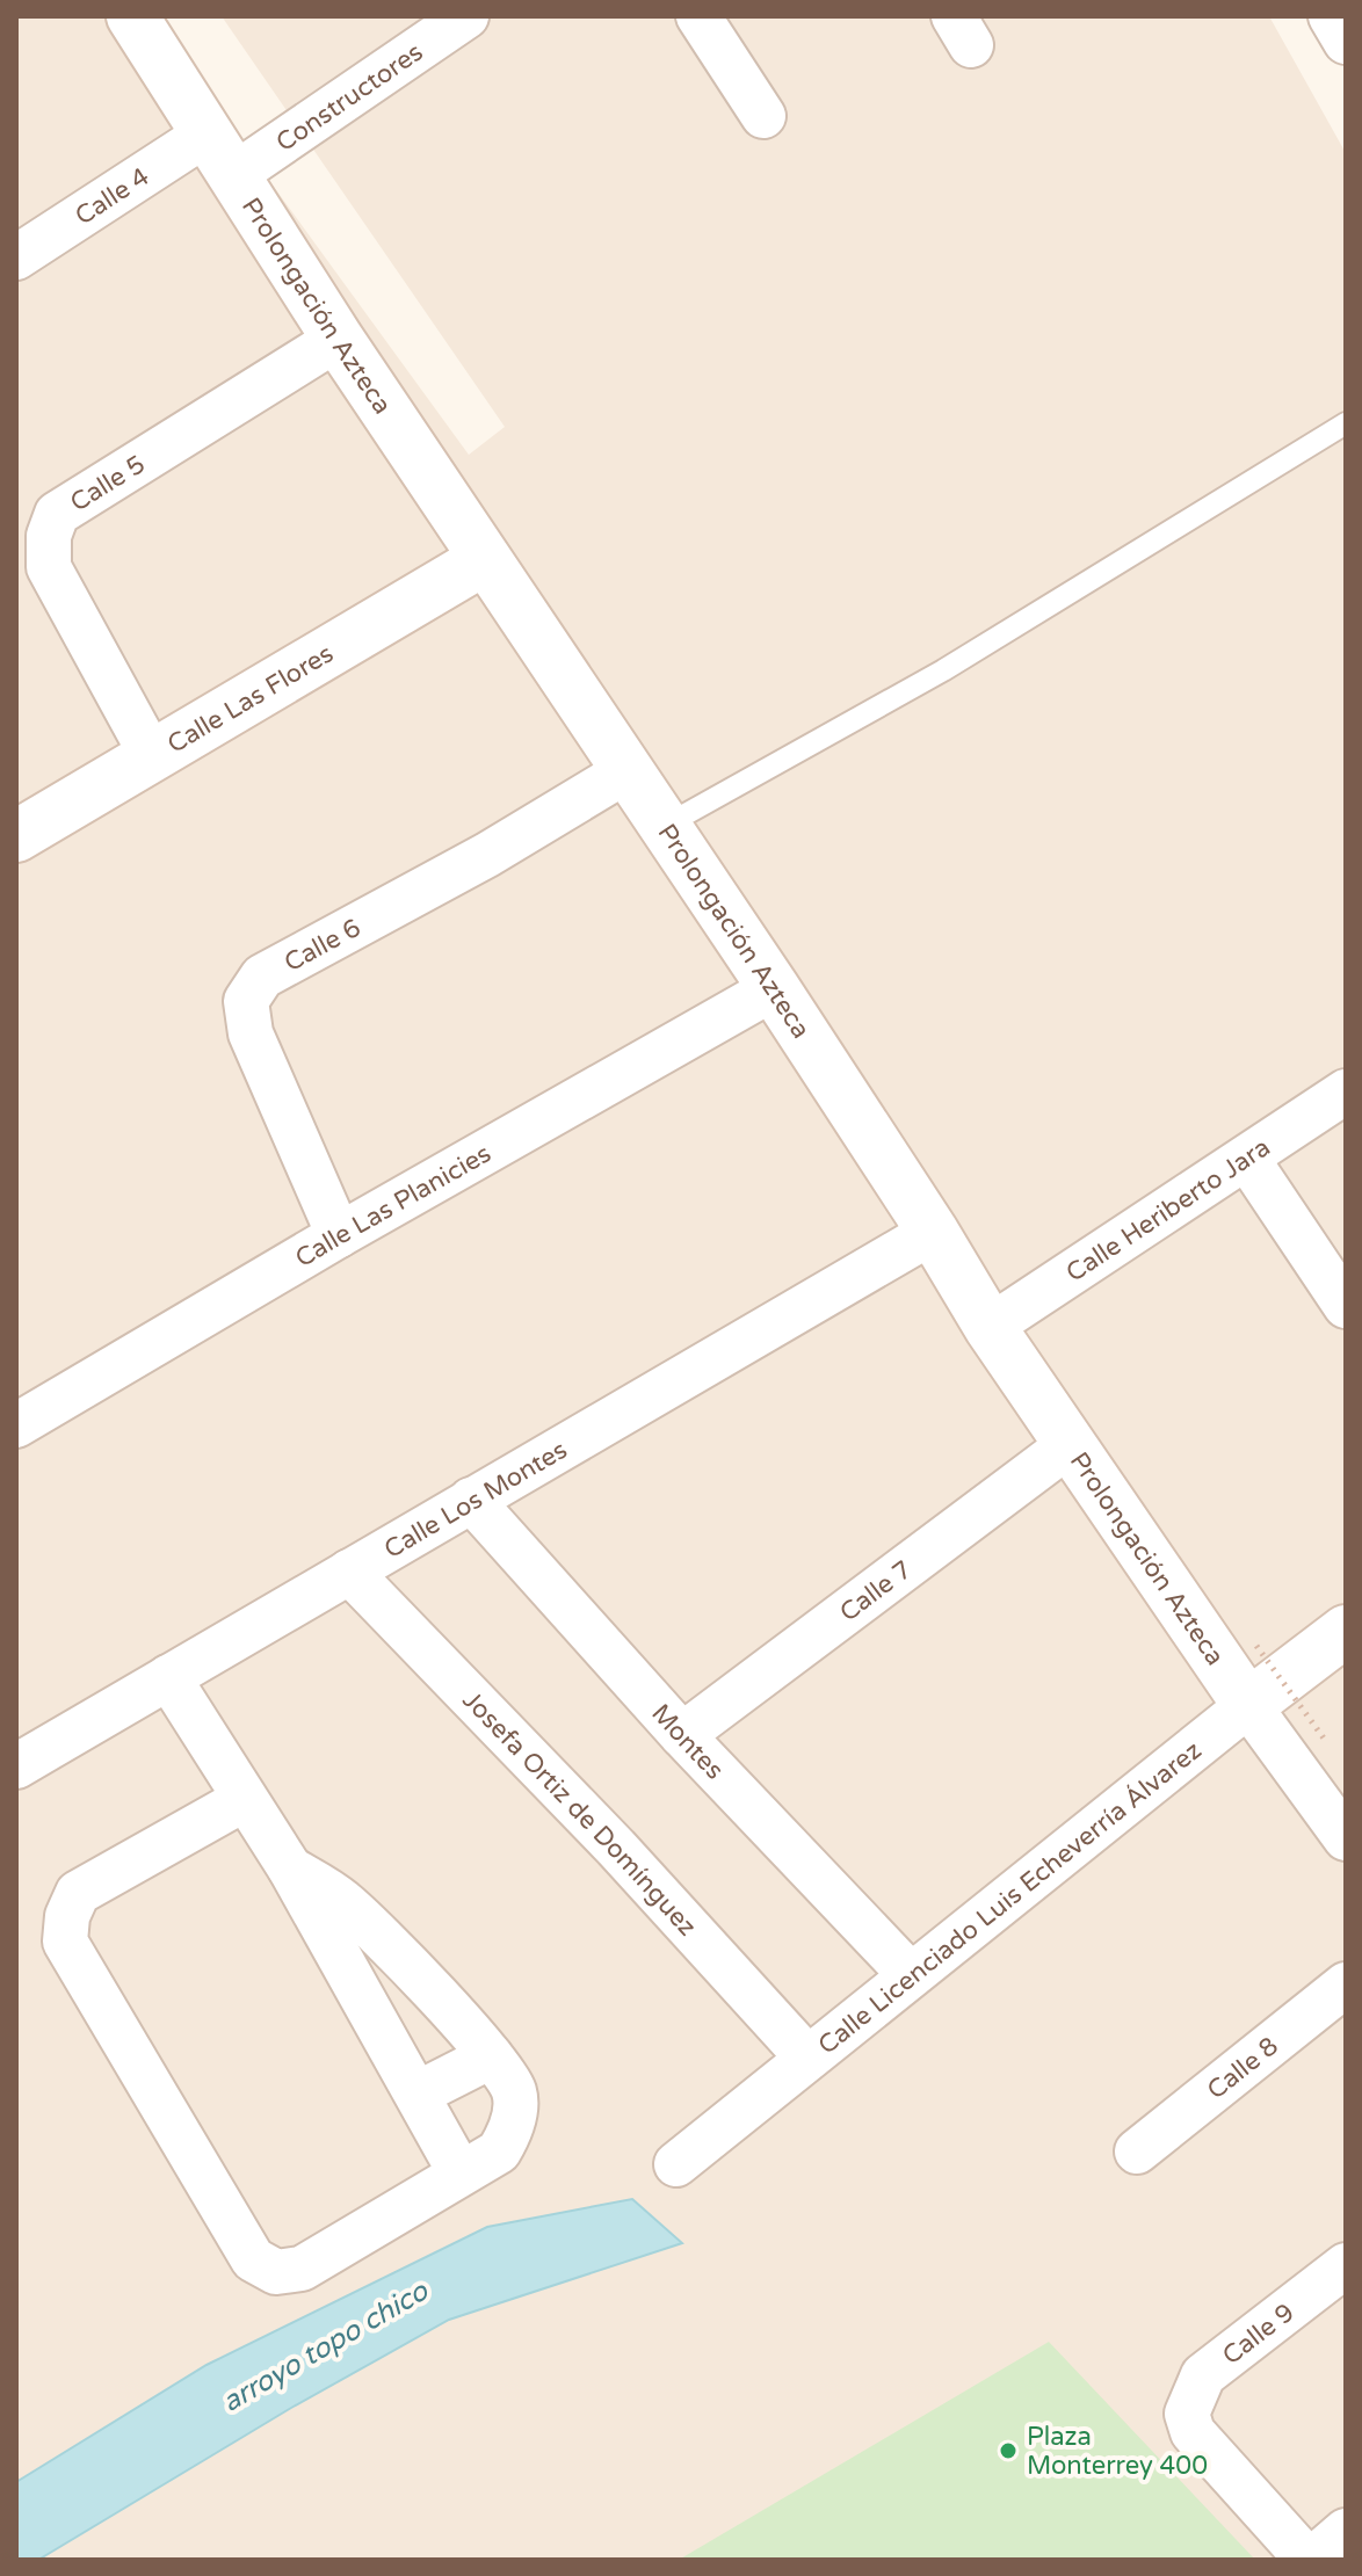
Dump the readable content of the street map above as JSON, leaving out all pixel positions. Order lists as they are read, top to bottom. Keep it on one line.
{"streets":{"street":["Constructores","Calle 4","Prolongación Azteca","Calle 5","Calle Las Flores","Calle 6","Calle Las Planicies","Calle Heriberto Jara","Calle Los Montes","Calle 7","Montes","Josefa Ortiz de Domínguez","Calle Licenciado Luis Echeverría Álvarez","Calle 8","Calle 9"]},"crossings":[["Constructores","Prolongación Azteca"],["Calle 4","Prolongación Azteca"],["Prolongación Azteca","Calle 5"],["Prolongación Azteca","Calle Las Flores"],["Prolongación Azteca","Calle 6"],["Prolongación Azteca","Calle Las Planicies"],["Prolongación Azteca","Calle Heriberto Jara"],["Prolongación Azteca","Calle Los Montes"],["Prolongación Azteca","Calle 7"],["Prolongación Azteca","Calle Licenciado Luis Echeverría Álvarez"],["Calle 5","Calle Las Flores"],["Calle 6","Calle Las Planicies"],["Calle Los Montes","Montes"],["Calle Los Montes","Josefa Ortiz de Domínguez"],["Calle 7","Montes"],["Montes","Calle Licenciado Luis Echeverría Álvarez"],["Josefa Ortiz de Domínguez","Calle Licenciado Luis Echeverría Álvarez"]],"water":["arroyo topo chico"],"places":["Plaza Monterrey 400"]}
